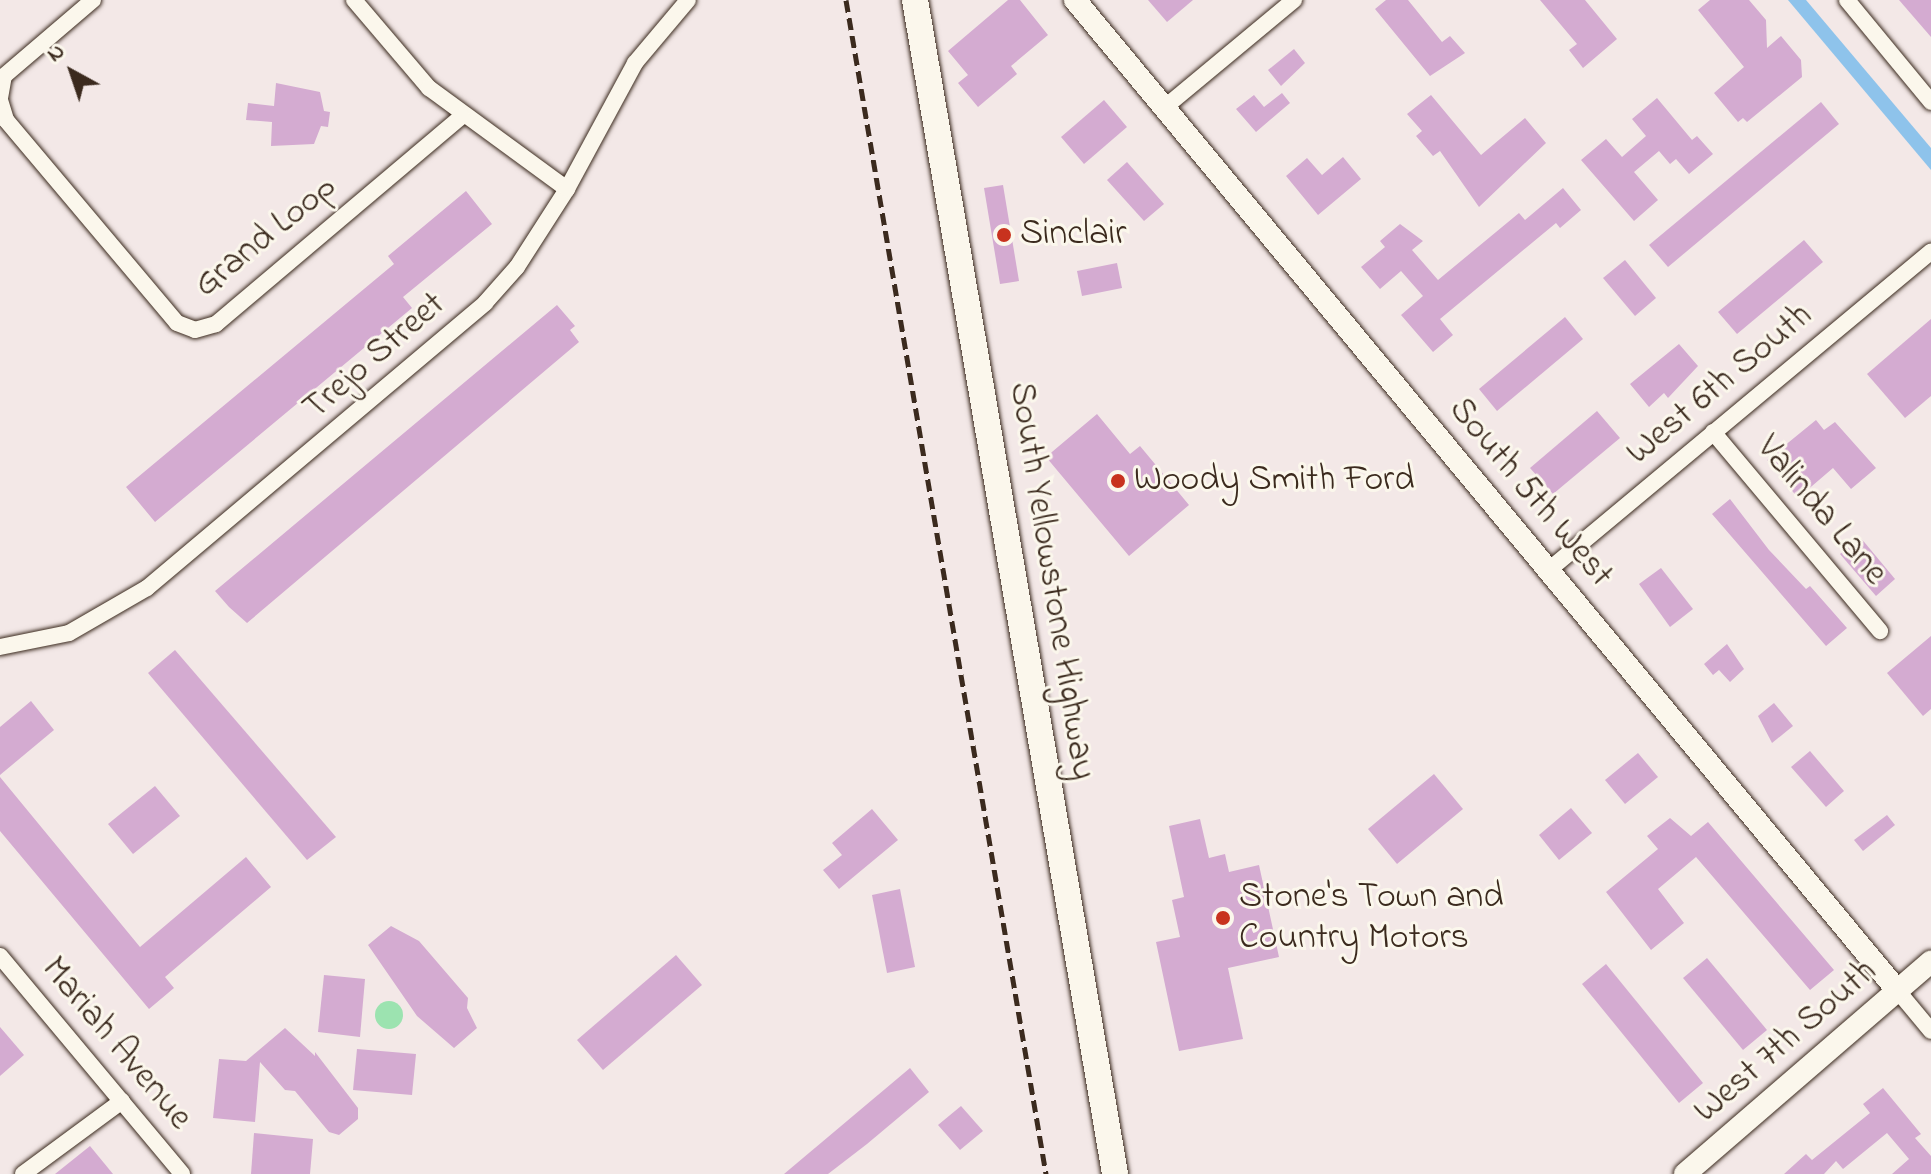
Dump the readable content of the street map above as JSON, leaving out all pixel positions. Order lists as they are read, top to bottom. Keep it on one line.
{"streets":{"main road":["South Yellowstone Highway"],"street":["Grand Loop","Trejo Street","West 6th South","South 5th West","Valinda Lane","West 7th South","Mariah Avenue"]},"crossings":[["West 6th South","South 5th West"],["West 6th South","Valinda Lane"],["South 5th West","West 7th South"]],"places":["Sinclair","Woody Smith Ford","Stone's Town and Country Motors"],"north":"top left"}
